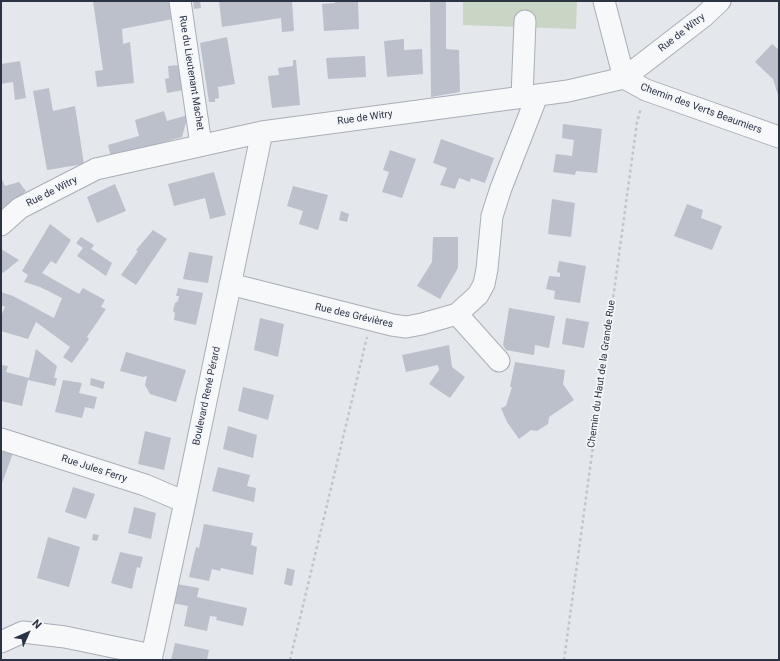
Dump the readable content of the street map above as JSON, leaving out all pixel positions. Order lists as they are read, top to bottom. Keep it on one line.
{"streets":{"street":["Rue de Witry","Rue du Lieutenant Machet","Chemin des Verts Beaumiers","Rue des Grévières","Boulevard René Pérard","Rue Jules Ferry"],"path":["Chemin du Haut de la Grande Rue"]},"crossings":[["Rue de Witry","Rue du Lieutenant Machet"],["Rue de Witry","Chemin des Verts Beaumiers"],["Rue de Witry","Rue des Grévières"],["Rue de Witry","Boulevard René Pérard"],["Chemin des Verts Beaumiers","Chemin du Haut de la Grande Rue"],["Rue des Grévières","Boulevard René Pérard"],["Boulevard René Pérard","Rue Jules Ferry"]],"north":"top right"}
